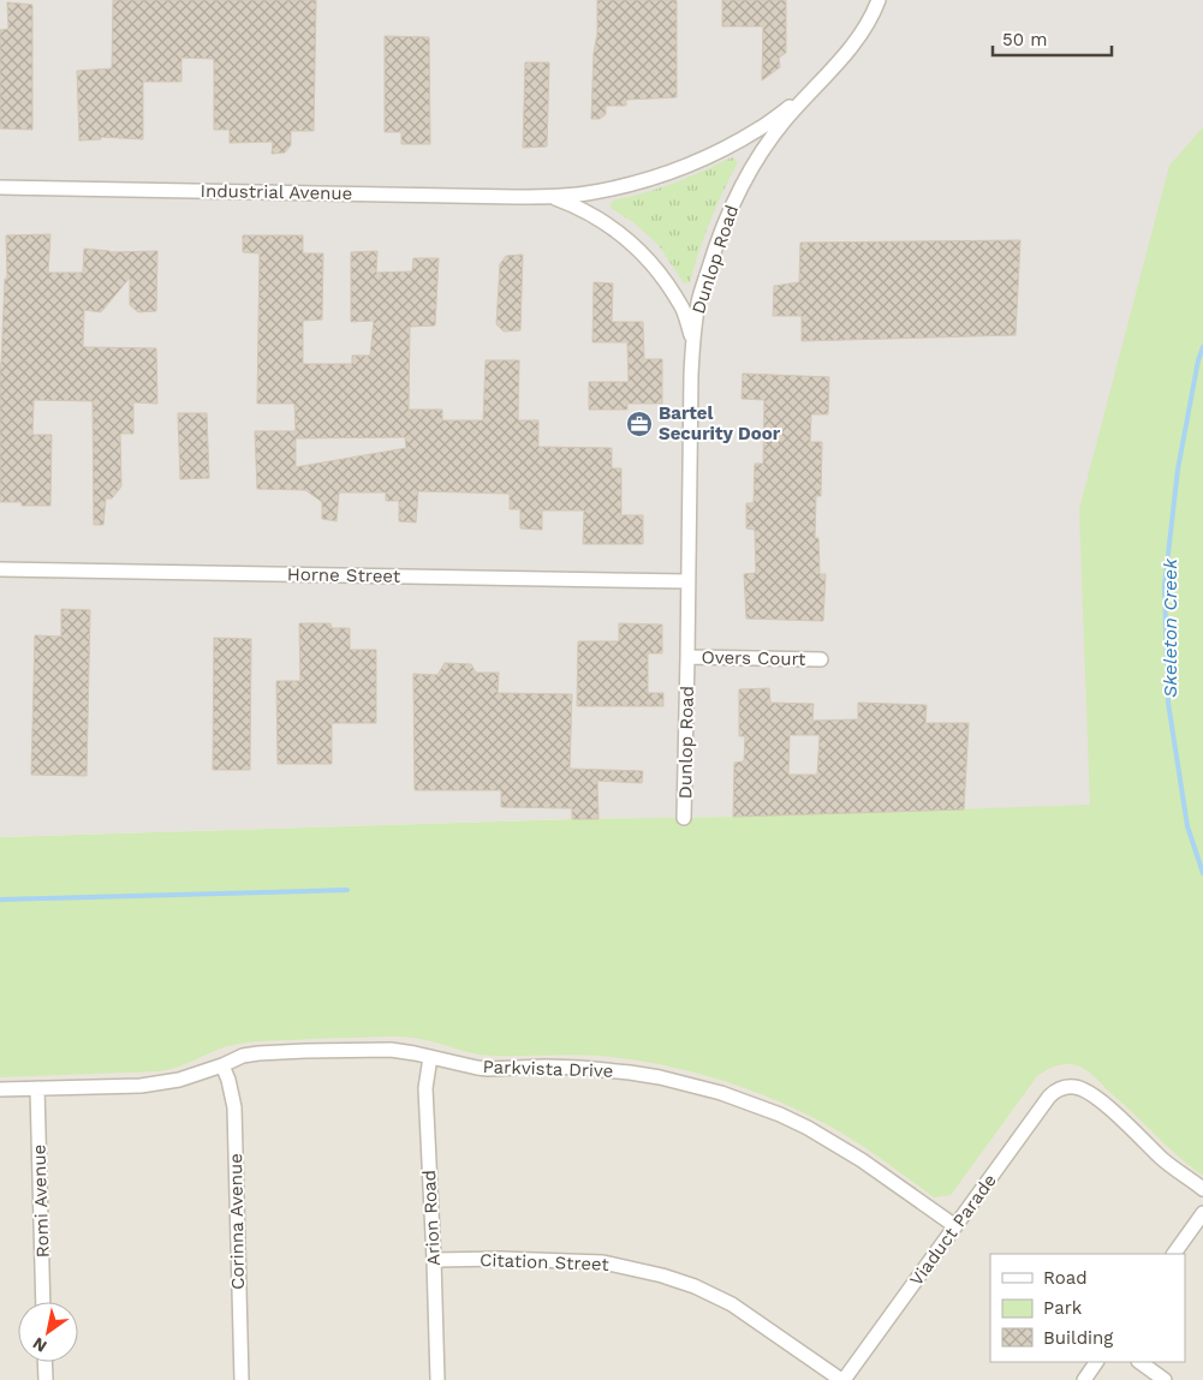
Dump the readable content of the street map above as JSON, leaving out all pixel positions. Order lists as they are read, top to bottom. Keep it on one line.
{"streets":{"street":["Industrial Avenue","Dunlop Road","Horne Street","Overs Court","Parkvista Drive","Romi Avenue","Arion Road","Corinna Avenue","Viaduct Parade","Citation Street"]},"crossings":[["Industrial Avenue","Dunlop Road"],["Dunlop Road","Horne Street"],["Dunlop Road","Overs Court"],["Parkvista Drive","Romi Avenue"],["Parkvista Drive","Arion Road"],["Parkvista Drive","Corinna Avenue"],["Parkvista Drive","Viaduct Parade"],["Arion Road","Citation Street"],["Viaduct Parade","Citation Street"]],"water":["Skeleton Creek"],"places":{"office":["Bartel Security Door"]},"legend":["Road","Park","Building"],"scale_bar":"50 m","north":"bottom left"}
